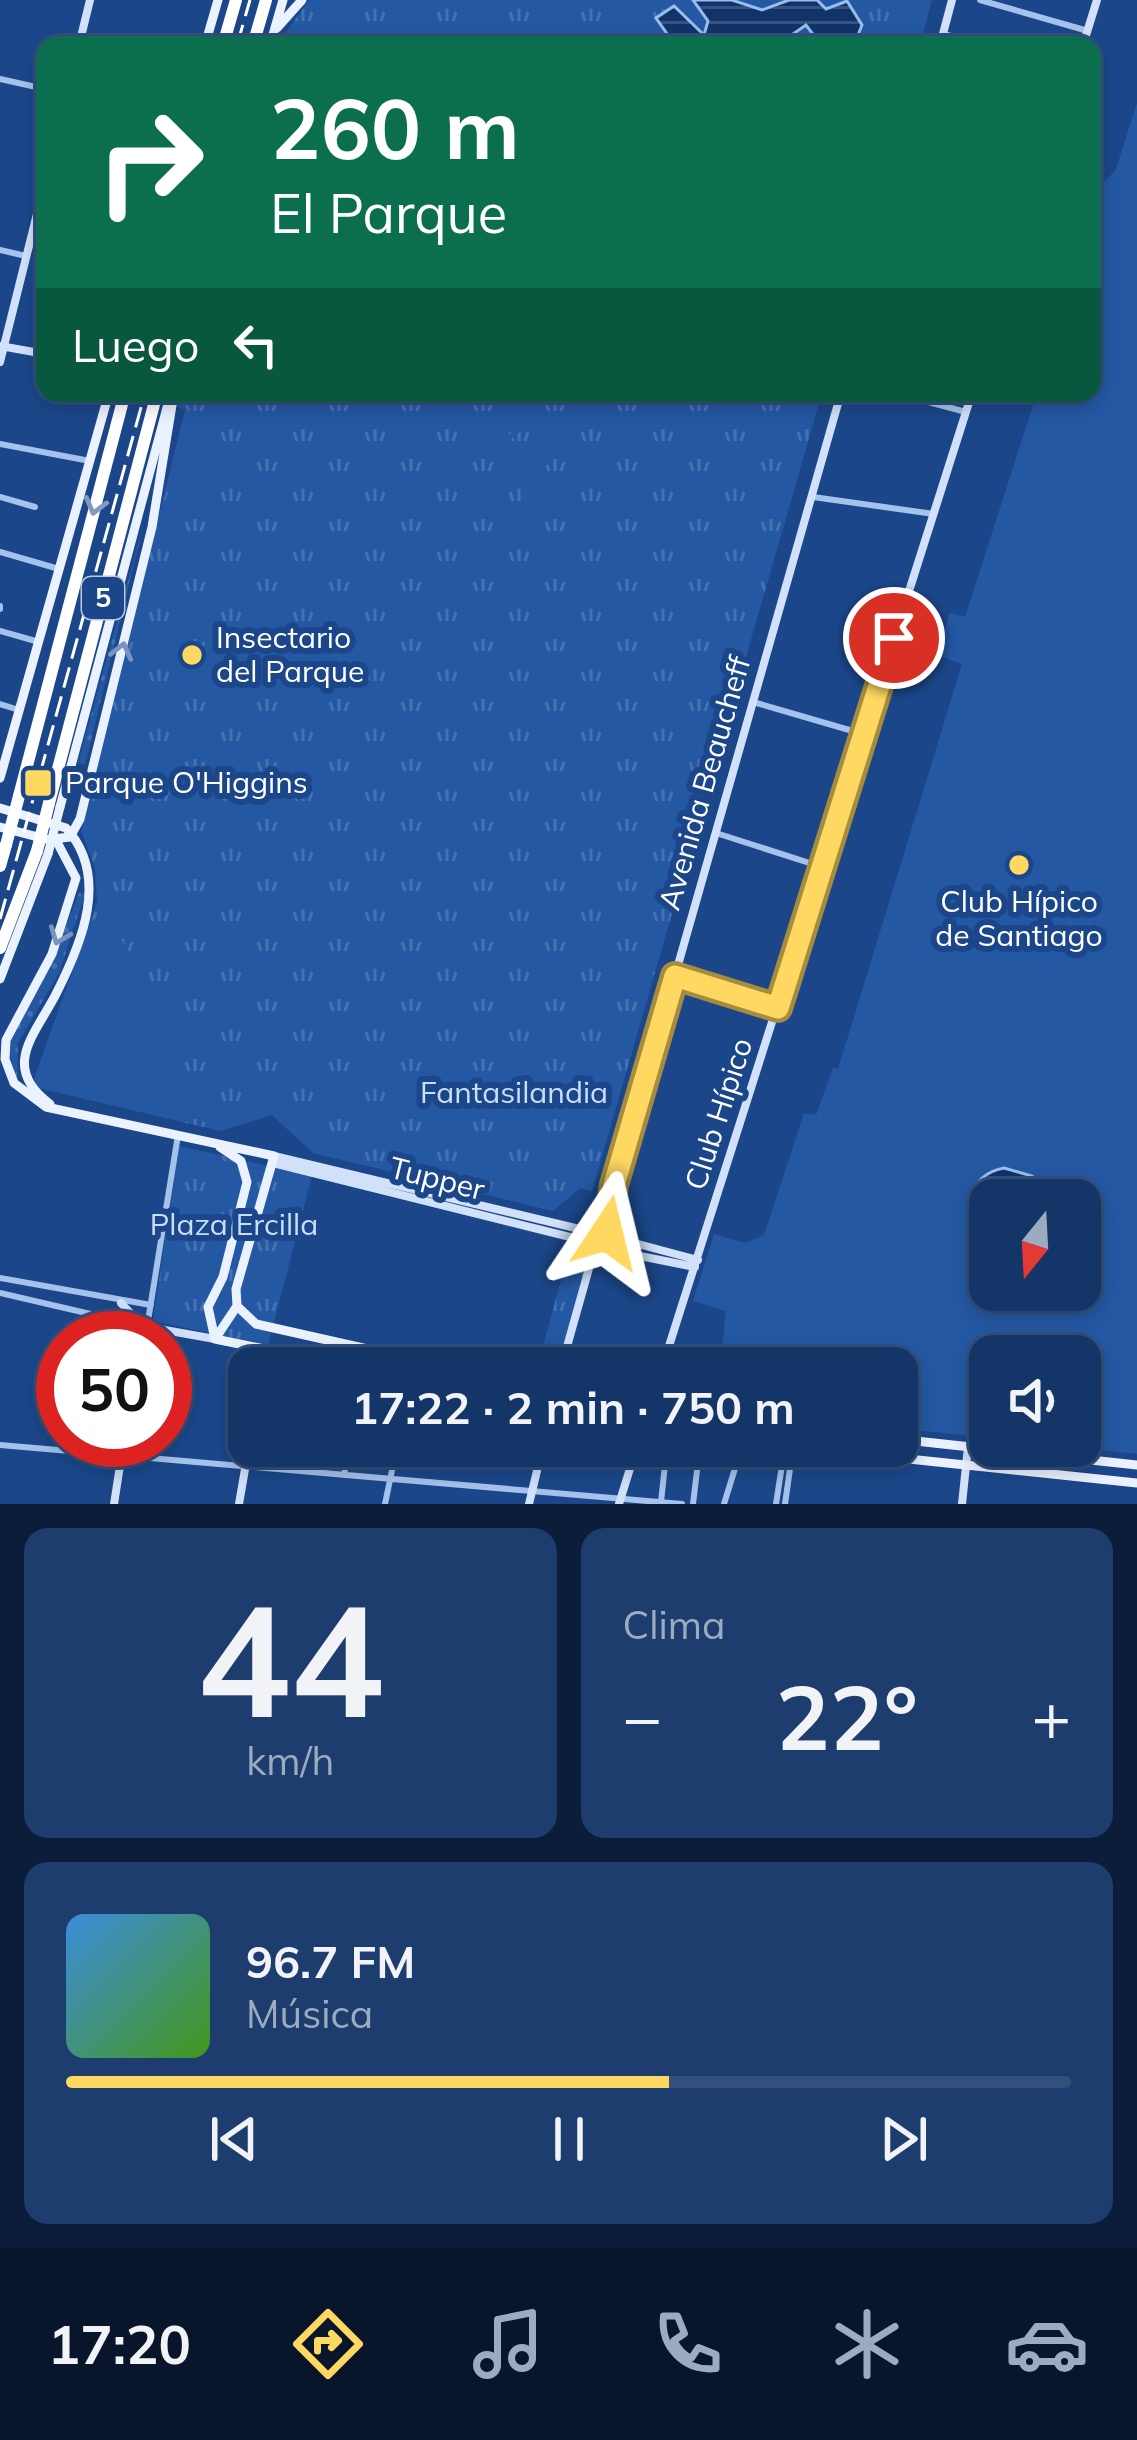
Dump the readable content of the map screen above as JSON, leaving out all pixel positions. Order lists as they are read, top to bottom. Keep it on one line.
{"streets":{"highway":["5"],"main road":["Avenida Beaucheff","Club Hípico","Tupper"]},"crossings":[["Avenida Beaucheff","Tupper"],["Club Hípico","Tupper"]],"parks":["Fantasilandia","Plaza Ercilla"],"places":{"other":["Insectario del Parque","Club Hípico de Santiago"],"transit":["Parque O'Higgins"]},"north":"bottom","page":{"turn":["260 m","El Parque"],"then":"Luego","limit":"50","trip":"17:22 · 2 min · 750 m","tile":[["44","km/h"],"Clima"],"heat":["−","22°","+"],"song":["96.7 FM","Música"],"tabs":"17:20"}}
